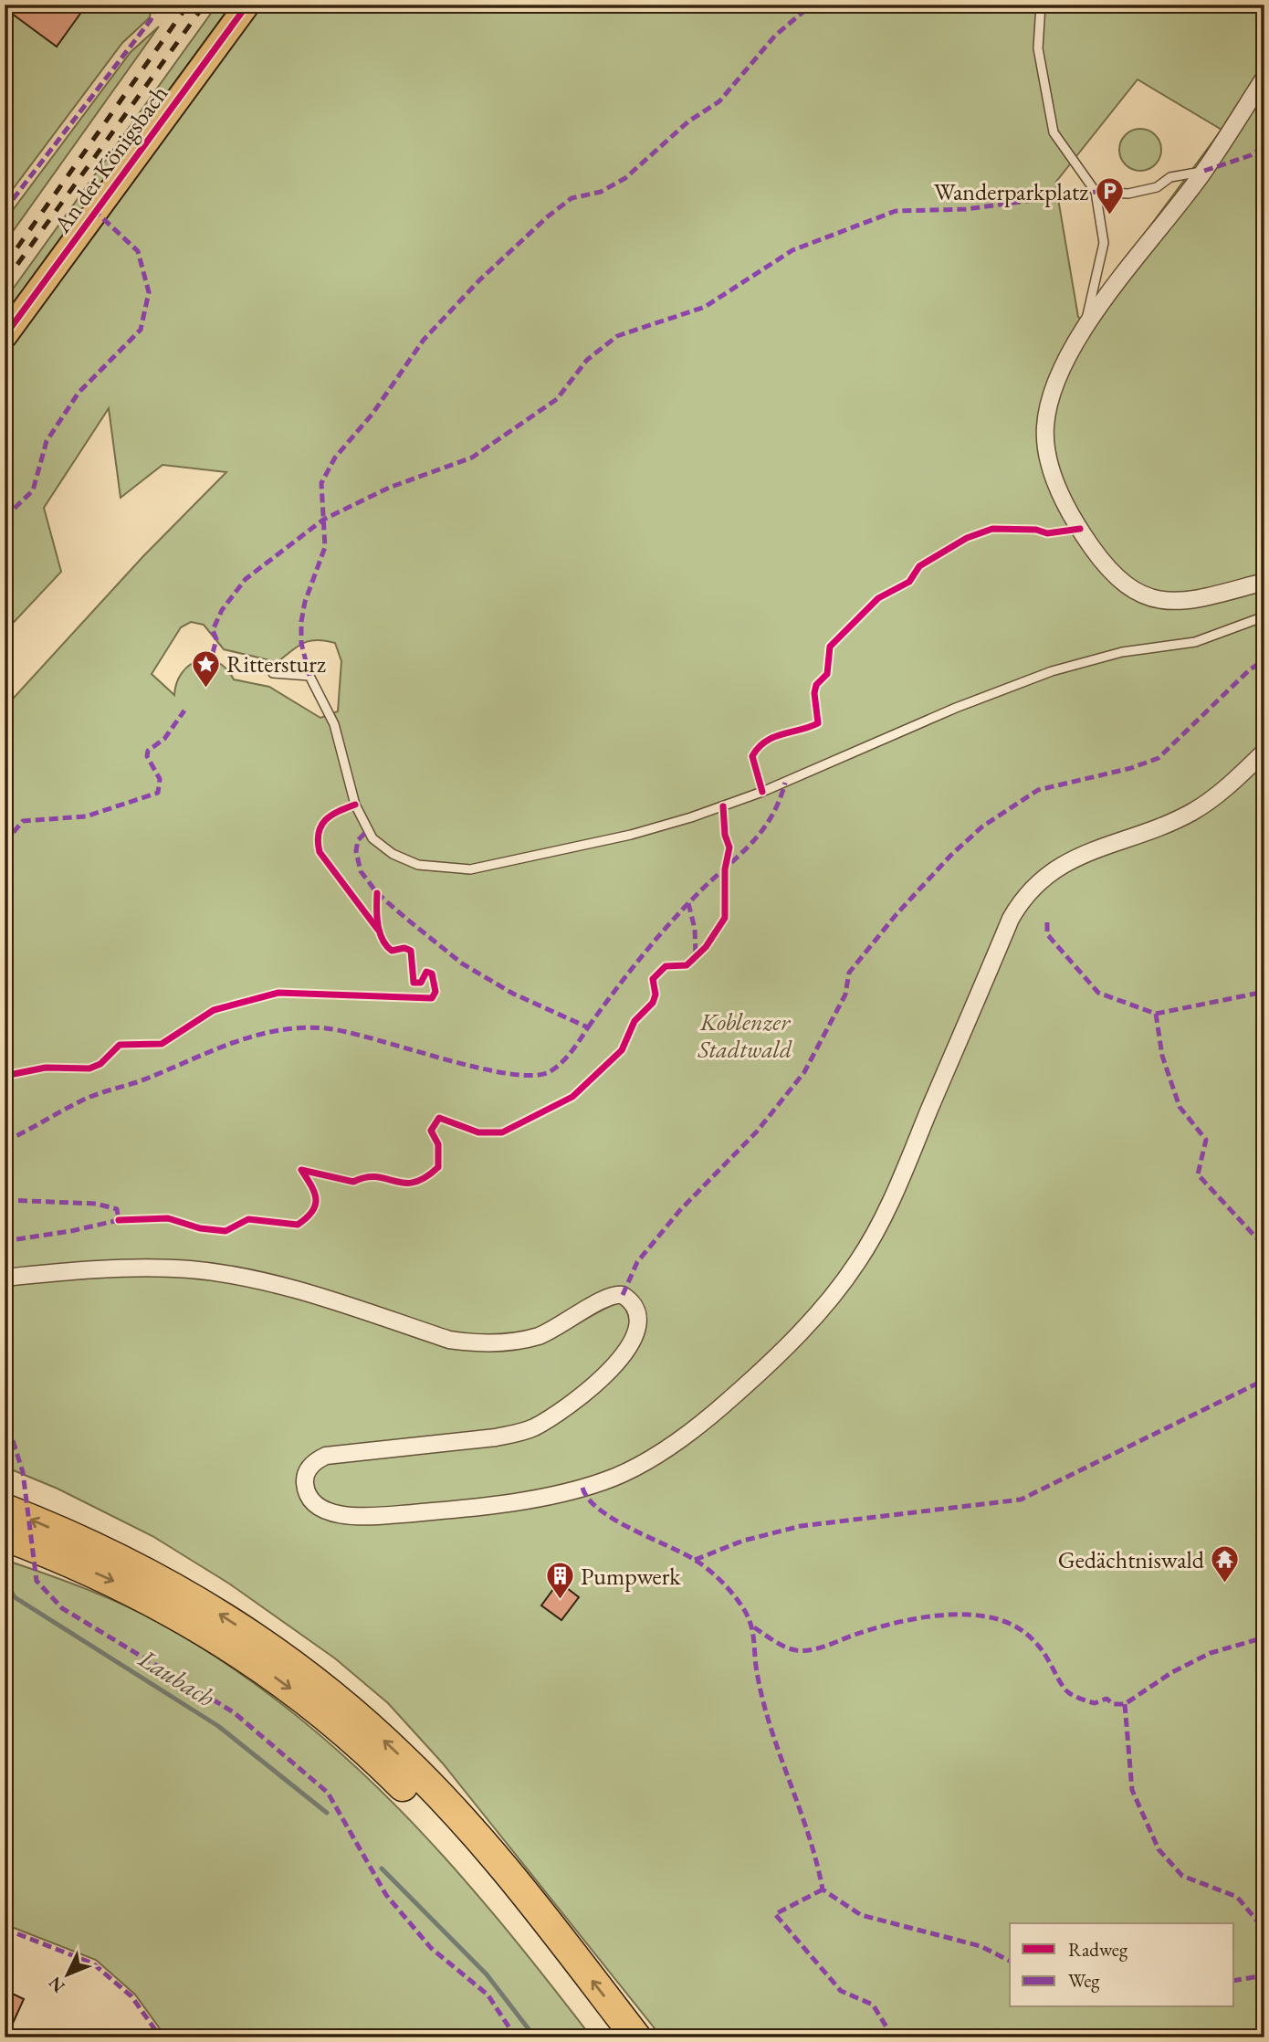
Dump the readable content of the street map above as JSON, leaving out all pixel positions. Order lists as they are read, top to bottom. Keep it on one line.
{"streets":{"main road":["An der Königsbach"]},"water":["Laubach"],"parks":["Koblenzer Stadtwald"],"places":{"parking":["Wanderparkplatz"],"place":["Rittersturz"],"temple":["Gedächtniswald"],"building":["Pumpwerk"]},"legend":["Radweg","Weg"],"north":"bottom left"}
